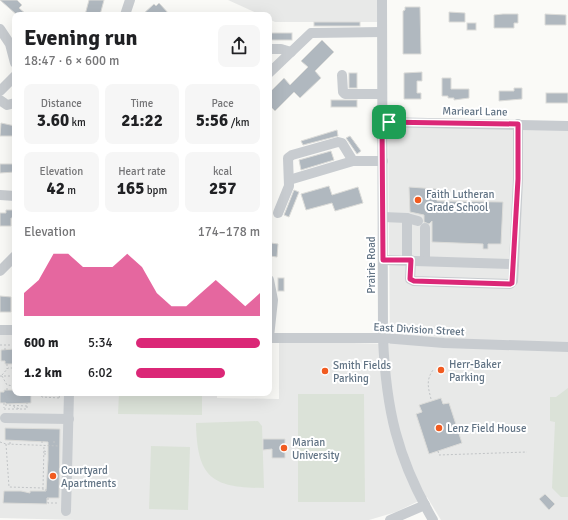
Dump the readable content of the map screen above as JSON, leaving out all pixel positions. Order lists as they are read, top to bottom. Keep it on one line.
{"streets":{"street":["Mariearl Lane","Prairie Road","East Division Street"]},"crossings":[["Mariearl Lane","Prairie Road"],["Prairie Road","East Division Street"]],"places":["Faith Lutheran Grade School","Herr-Baker Parking","Smith Fields Parking","Lenz Field House","Marian University","Courtyard Apartments"],"page":{"heading":["Evening run","18:47 · 6 × 600 m"],"stats":[["Distance","3.60 km"],["Time","21:22"],["Pace","5:56 /km"],["Elevation","42 m"],["Heart rate","165 bpm"],["kcal","257"]],"chart":["Elevation","174–178 m"],"list":[{"name":"600 m","note":"5:34"},{"name":"1.2 km","note":"6:02"}]}}
